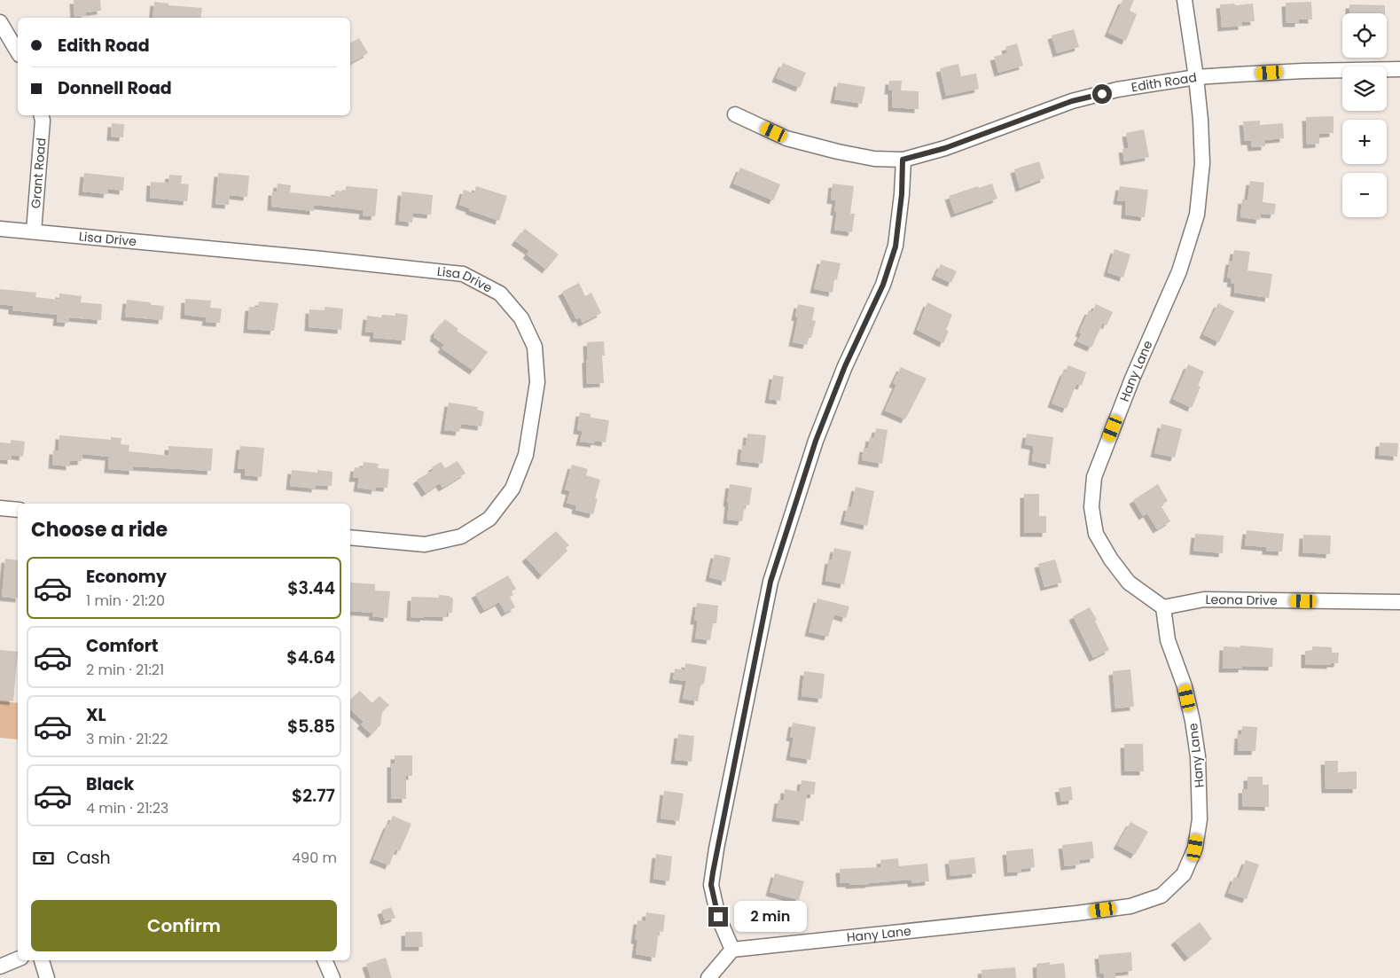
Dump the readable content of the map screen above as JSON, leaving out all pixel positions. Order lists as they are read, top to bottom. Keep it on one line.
{"streets":{"street":["Edith Road","Grant Road","Lisa Drive","Hany Lane","Leona Drive"]},"crossings":[["Edith Road","Hany Lane"],["Grant Road","Lisa Drive"],["Hany Lane","Leona Drive"]],"page":{"map_buttons":["+","−"],"banner":["Edith Road","Donnell Road"],"heading":"Choose a ride","list":[{"name":"Economy","note":"1 min · 21:20","value":"$3.44"},{"name":"Comfort","note":"2 min · 21:21","value":"$4.64"},{"name":"XL","note":"3 min · 21:22","value":"$5.85"},{"name":"Black","note":"4 min · 21:23","value":"$2.77"}],"pay":["Cash","490 m"],"buttons":"Confirm","bubble":"2 min"}}
